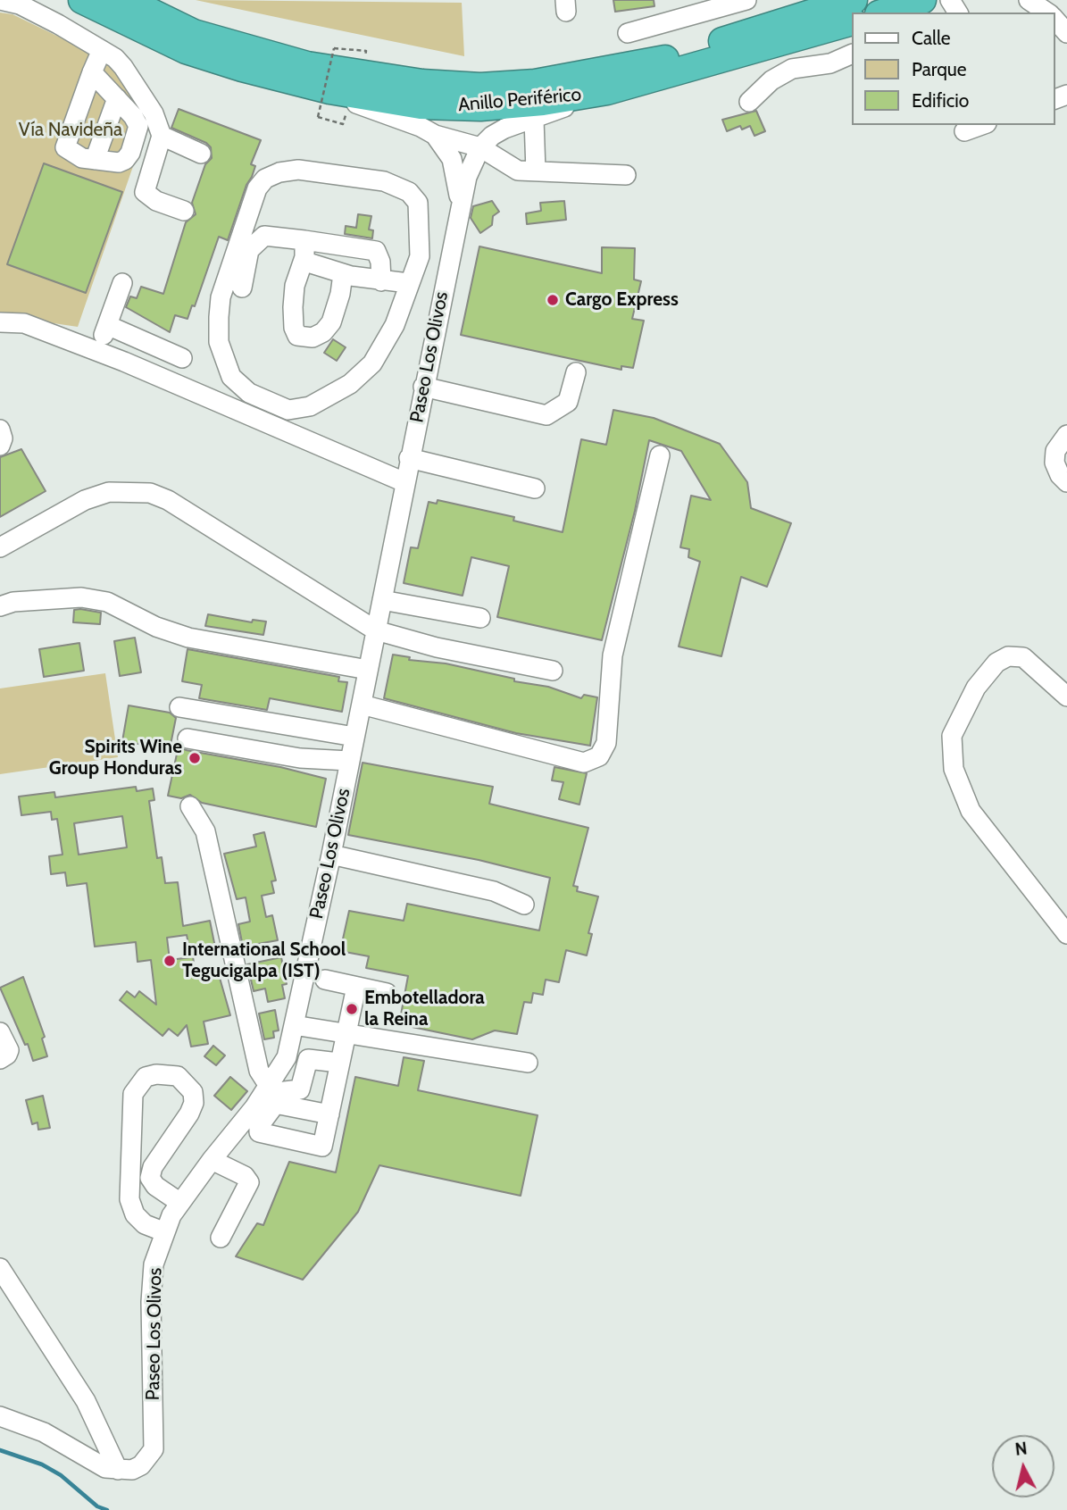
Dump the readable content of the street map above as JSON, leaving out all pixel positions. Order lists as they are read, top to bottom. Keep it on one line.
{"streets":{"highway":["Anillo Periférico"],"street":["Paseo Los Olivos"]},"crossings":[["Anillo Periférico","Paseo Los Olivos"]],"parks":["Vía Navideña"],"places":["Cargo Express","Spirits Wine Group Honduras","International School Tegucigalpa (IST)","Embotelladora la Reina"],"legend":["Calle","Parque","Edificio"],"north":"top"}
